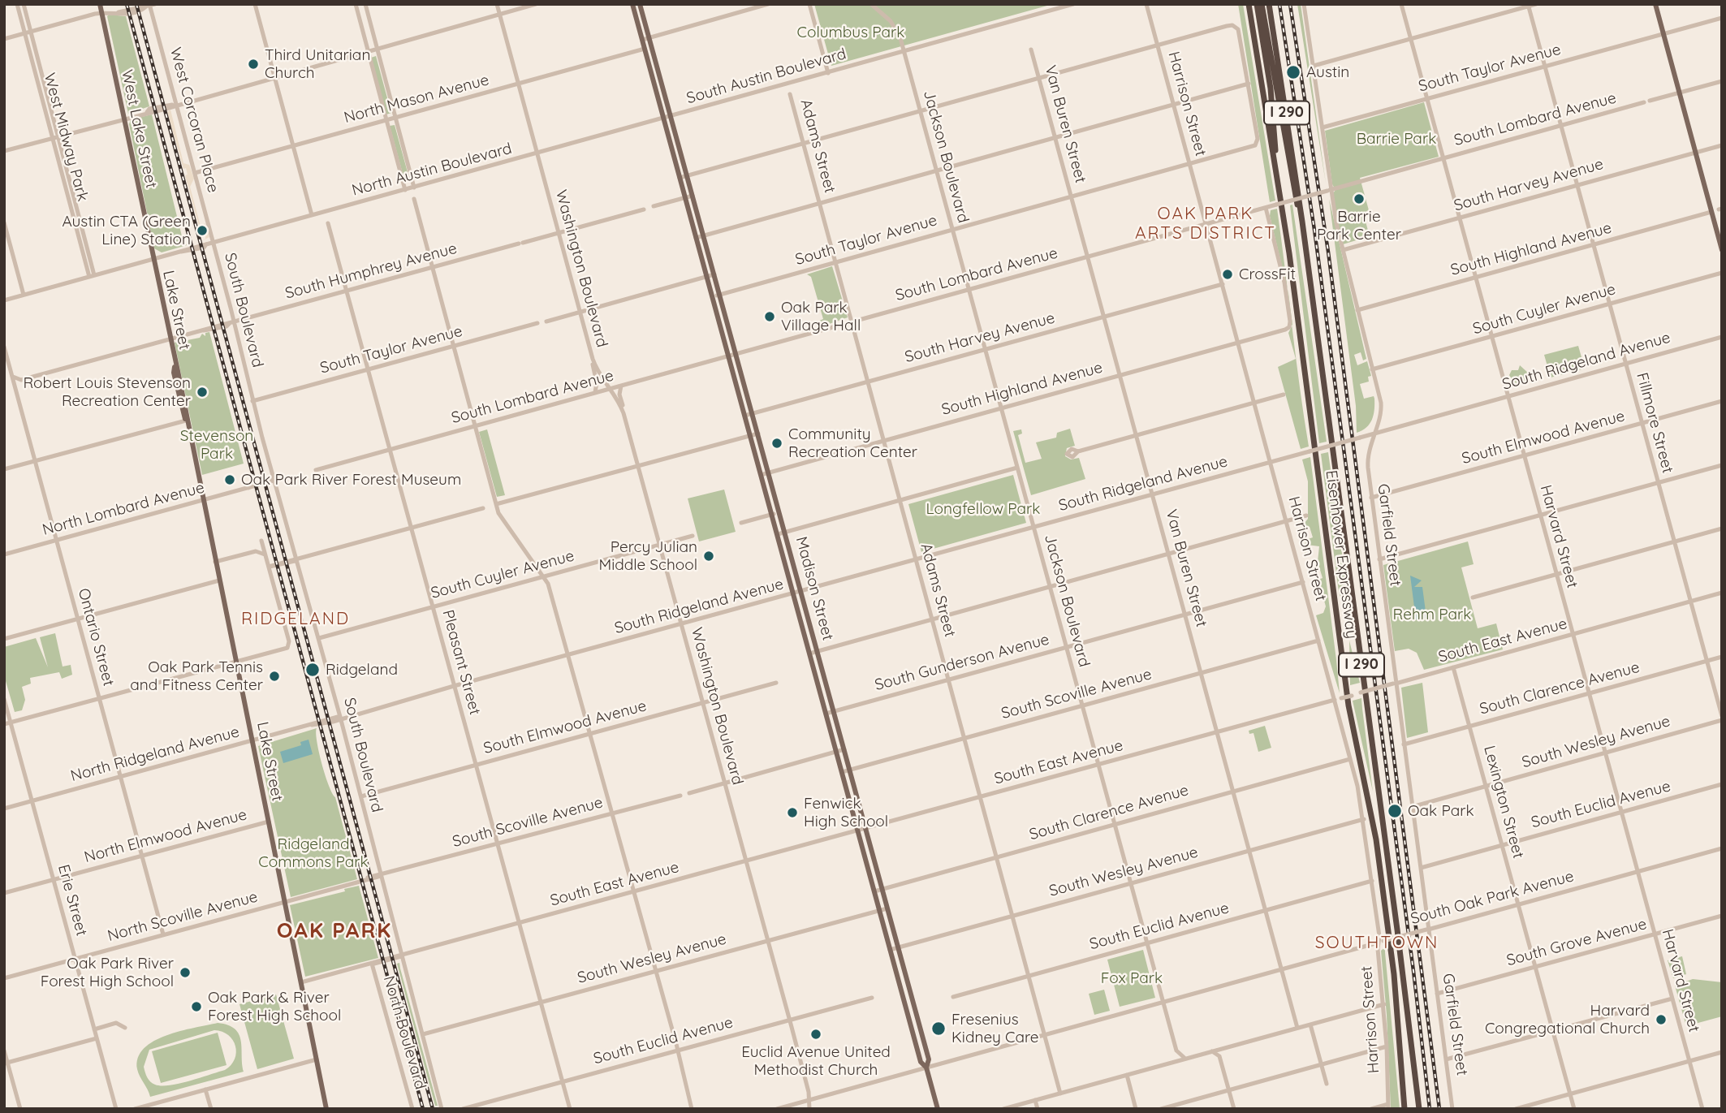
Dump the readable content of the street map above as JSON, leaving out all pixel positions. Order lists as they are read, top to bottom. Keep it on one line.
{"streets":{"highway":["I 290","Eisenhower Expressway"],"main road":["West Lake Street","Lake Street","Madison Street"],"street":["South Taylor Avenue","South Austin Boulevard","North Mason Avenue","Harrison Street","South Lombard Avenue","West Corcoran Place","Van Buren Street","West Midway Park","Adams Street","Jackson Boulevard","North Austin Boulevard","South Harvey Avenue","South Highland Avenue","Washington Boulevard","South Humphrey Avenue","South Cuyler Avenue","South Boulevard","South Ridgeland Avenue","Fillmore Street","South Elmwood Avenue","North Lombard Avenue","Garfield Street","Harvard Street","Ontario Street","South East Avenue","Pleasant Street","South Gunderson Avenue","South Clarence Avenue","South Scoville Avenue","South Wesley Avenue","North Ridgeland Avenue","Lexington Street","South Euclid Avenue","North Elmwood Avenue","South Oak Park Avenue","Erie Street","North Scoville Avenue","South Grove Avenue","North Boulevard"]},"crossings":[["South Taylor Avenue","Harrison Street"],["South Taylor Avenue","Van Buren Street"],["South Taylor Avenue","Adams Street"],["South Taylor Avenue","Jackson Boulevard"],["South Taylor Avenue","South Boulevard"],["South Taylor Avenue","Fillmore Street"],["South Taylor Avenue","Garfield Street"],["South Taylor Avenue","Harvard Street"],["South Taylor Avenue","Madison Street"],["South Taylor Avenue","Pleasant Street"],["South Austin Boulevard","Jackson Boulevard"],["South Austin Boulevard","North Austin Boulevard"],["South Austin Boulevard","Madison Street"],["North Mason Avenue","West Corcoran Place"],["North Mason Avenue","Washington Boulevard"],["North Mason Avenue","Madison Street"],["Harrison Street","South Lombard Avenue"],["Harrison Street","South Harvey Avenue"],["Harrison Street","South Highland Avenue"],["Harrison Street","South Ridgeland Avenue"],["Harrison Street","South East Avenue"],["Harrison Street","South Gunderson Avenue"],["Harrison Street","South Clarence Avenue"],["Harrison Street","South Scoville Avenue"],["Harrison Street","South Wesley Avenue"],["Harrison Street","South Euclid Avenue"],["Harrison Street","South Oak Park Avenue"],["South Lombard Avenue","Van Buren Street"],["South Lombard Avenue","Adams Street"],["South Lombard Avenue","Jackson Boulevard"],["South Lombard Avenue","South Highland Avenue"],["South Lombard Avenue","Washington Boulevard"],["South Lombard Avenue","Fillmore Street"],["South Lombard Avenue","Garfield Street"],["South Lombard Avenue","Harvard Street"],["South Lombard Avenue","Madison Street"],["South Lombard Avenue","Pleasant Street"],["West Corcoran Place","North Austin Boulevard"],["West Corcoran Place","South Boulevard"],["Van Buren Street","South Harvey Avenue"],["Van Buren Street","South Highland Avenue"],["Van Buren Street","South Ridgeland Avenue"],["Van Buren Street","South East Avenue"],["Van Buren Street","South Gunderson Avenue"],["Van Buren Street","South Clarence Avenue"],["Van Buren Street","South Scoville Avenue"],["Van Buren Street","South Wesley Avenue"],["Van Buren Street","South Euclid Avenue"],["Van Buren Street","South Oak Park Avenue"],["West Lake Street","North Austin Boulevard"],["West Lake Street","Lake Street"],["West Midway Park","North Austin Boulevard"],["Adams Street","South Harvey Avenue"],["Adams Street","South Highland Avenue"],["Adams Street","South Ridgeland Avenue"],["Adams Street","South East Avenue"],["Adams Street","South Gunderson Avenue"],["Adams Street","South Clarence Avenue"],["Adams Street","South Scoville Avenue"],["Adams Street","South Wesley Avenue"],["Adams Street","South Euclid Avenue"],["Adams Street","South Oak Park Avenue"],["Jackson Boulevard","South Harvey Avenue"],["Jackson Boulevard","South Highland Avenue"],["Jackson Boulevard","South Ridgeland Avenue"],["Jackson Boulevard","South East Avenue"],["Jackson Boulevard","South Gunderson Avenue"],["Jackson Boulevard","South Clarence Avenue"],["Jackson Boulevard","South Scoville Avenue"],["Jackson Boulevard","South Wesley Avenue"],["Jackson Boulevard","South Euclid Avenue"],["Jackson Boulevard","South Oak Park Avenue"],["North Austin Boulevard","Washington Boulevard"],["North Austin Boulevard","Lake Street"],["North Austin Boulevard","South Boulevard"],["North Austin Boulevard","Madison Street"],["South Harvey Avenue","Fillmore Street"],["South Harvey Avenue","Garfield Street"],["South Harvey Avenue","Harvard Street"],["South Harvey Avenue","Madison Street"],["South Highland Avenue","Fillmore Street"],["South Highland Avenue","Garfield Street"],["South Highland Avenue","Harvard Street"],["South Highland Avenue","Madison Street"],["Washington Boulevard","South Humphrey Avenue"],["Washington Boulevard","South Cuyler Avenue"],["Washington Boulevard","South Ridgeland Avenue"],["Washington Boulevard","South Elmwood Avenue"],["Washington Boulevard","South East Avenue"],["Washington Boulevard","South Wesley Avenue"],["Washington Boulevard","South Euclid Avenue"],["Washington Boulevard","South Oak Park Avenue"],["South Humphrey Avenue","Lake Street"],["South Humphrey Avenue","South Boulevard"],["South Humphrey Avenue","Ontario Street"],["South Humphrey Avenue","Pleasant Street"],["South Cuyler Avenue","South Boulevard"],["South Cuyler Avenue","Fillmore Street"],["South Cuyler Avenue","Garfield Street"],["South Cuyler Avenue","Harvard Street"],["South Cuyler Avenue","Pleasant Street"],["Lake Street","North Lombard Avenue"],["Lake Street","South East Avenue"],["Lake Street","North Ridgeland Avenue"],["Lake Street","North Elmwood Avenue"],["Lake Street","North Scoville Avenue"],["South Boulevard","South Ridgeland Avenue"],["South Boulevard","South Elmwood Avenue"],["South Boulevard","North Lombard Avenue"],["South Boulevard","South East Avenue"],["South Boulevard","South Scoville Avenue"],["South Boulevard","South Wesley Avenue"],["South Boulevard","North Ridgeland Avenue"],["South Boulevard","North Scoville Avenue"],["South Ridgeland Avenue","Fillmore Street"],["South Ridgeland Avenue","Garfield Street"],["South Ridgeland Avenue","Harvard Street"],["South Ridgeland Avenue","Madison Street"],["South Ridgeland Avenue","Pleasant Street"],["South Ridgeland Avenue","North Ridgeland Avenue"],["Fillmore Street","South Elmwood Avenue"],["Fillmore Street","South East Avenue"],["Fillmore Street","South Clarence Avenue"],["Fillmore Street","South Wesley Avenue"],["South Elmwood Avenue","Garfield Street"],["South Elmwood Avenue","Harvard Street"],["South Elmwood Avenue","Pleasant Street"],["North Lombard Avenue","Ontario Street"],["Garfield Street","South East Avenue"],["Garfield Street","South Clarence Avenue"],["Garfield Street","South Wesley Avenue"],["Garfield Street","South Euclid Avenue"],["Garfield Street","South Oak Park Avenue"],["Garfield Street","South Grove Avenue"],["Harvard Street","South East Avenue"],["Harvard Street","South Clarence Avenue"],["Harvard Street","South Wesley Avenue"],["Harvard Street","South Euclid Avenue"],["Harvard Street","South Oak Park Avenue"],["Harvard Street","South Grove Avenue"],["Madison Street","South East Avenue"],["Madison Street","South Gunderson Avenue"],["Madison Street","South Clarence Avenue"],["Madison Street","South Scoville Avenue"],["Madison Street","South Wesley Avenue"],["Madison Street","South Oak Park Avenue"],["Ontario Street","North Ridgeland Avenue"],["Ontario Street","North Elmwood Avenue"],["Ontario Street","North Scoville Avenue"],["South East Avenue","Pleasant Street"],["South East Avenue","Lexington Street"],["South East Avenue","North Boulevard"],["Pleasant Street","South Scoville Avenue"],["Pleasant Street","South Wesley Avenue"],["Pleasant Street","South Euclid Avenue"],["South Clarence Avenue","Lexington Street"],["South Scoville Avenue","North Scoville Avenue"],["South Wesley Avenue","Lexington Street"],["North Ridgeland Avenue","Erie Street"],["Lexington Street","South Euclid Avenue"],["Lexington Street","South Oak Park Avenue"],["Lexington Street","South Grove Avenue"],["North Elmwood Avenue","Erie Street"],["Erie Street","North Scoville Avenue"]],"districts":["OAK PARK ARTS DISTRICT","RIDGELAND","OAK PARK","SOUTHTOWN"],"parks":["Columbus Park","Barrie Park","Stevenson Park","Longfellow Park","Rehm Park","Ridgeland Commons Park","Fox Park"],"places":["Third Unitarian Church","Austin","Barrie Park Center","Austin CTA (Green Line) Station","CrossFit","Oak Park Village Hall","Robert Louis Stevenson Recreation Center","Community Recreation Center","Oak Park River Forest Museum","Percy Julian Middle School","Ridgeland","Oak Park Tennis and Fitness Center","Oak Park","Fenwick High School","Oak Park River Forest High School","Oak Park & River Forest High School","Harvard Congregational Church","Fresenius Kidney Care","Euclid Avenue United Methodist Church"]}
